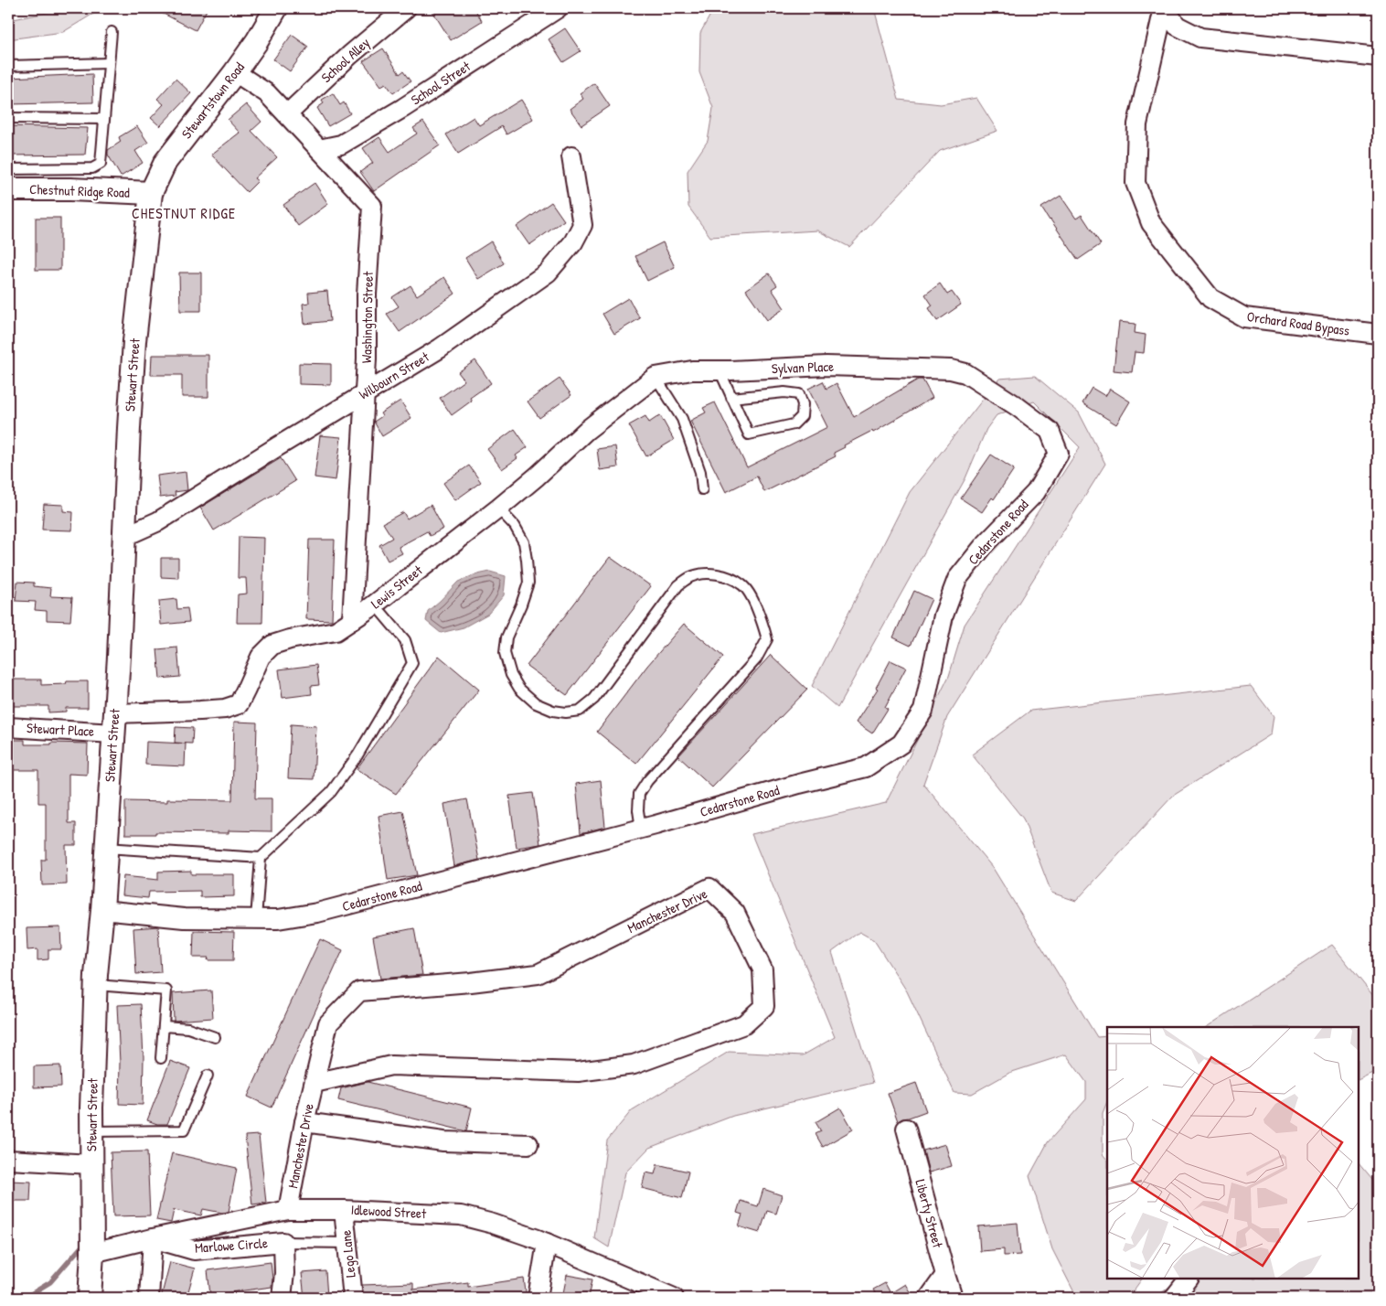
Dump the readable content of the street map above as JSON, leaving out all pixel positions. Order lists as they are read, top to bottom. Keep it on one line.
{"streets":{"street":["School Alley","School Street","Stewartstown Road","Chestnut Ridge Road","Washington Street","Orchard Road Bypass","Sylvan Place","Stewart Street","Wilbourn Street","Cedarstone Road","Lewis Street","Stewart Place","Manchester Drive","Idlewood Street","Liberty Street","Marlowe Circle","Lego Lane"]},"crossings":[["School Alley","Washington Street"],["School Street","Washington Street"],["Stewartstown Road","Chestnut Ridge Road"],["Stewartstown Road","Washington Street"],["Stewartstown Road","Stewart Street"],["Chestnut Ridge Road","Stewart Street"],["Washington Street","Wilbourn Street"],["Washington Street","Lewis Street"],["Sylvan Place","Cedarstone Road"],["Sylvan Place","Lewis Street"],["Stewart Street","Wilbourn Street"],["Stewart Street","Cedarstone Road"],["Stewart Street","Lewis Street"],["Stewart Street","Stewart Place"],["Stewart Street","Idlewood Street"],["Lewis Street","Stewart Place"],["Manchester Drive","Idlewood Street"],["Idlewood Street","Marlowe Circle"],["Idlewood Street","Lego Lane"]],"districts":["CHESTNUT RIDGE"]}
